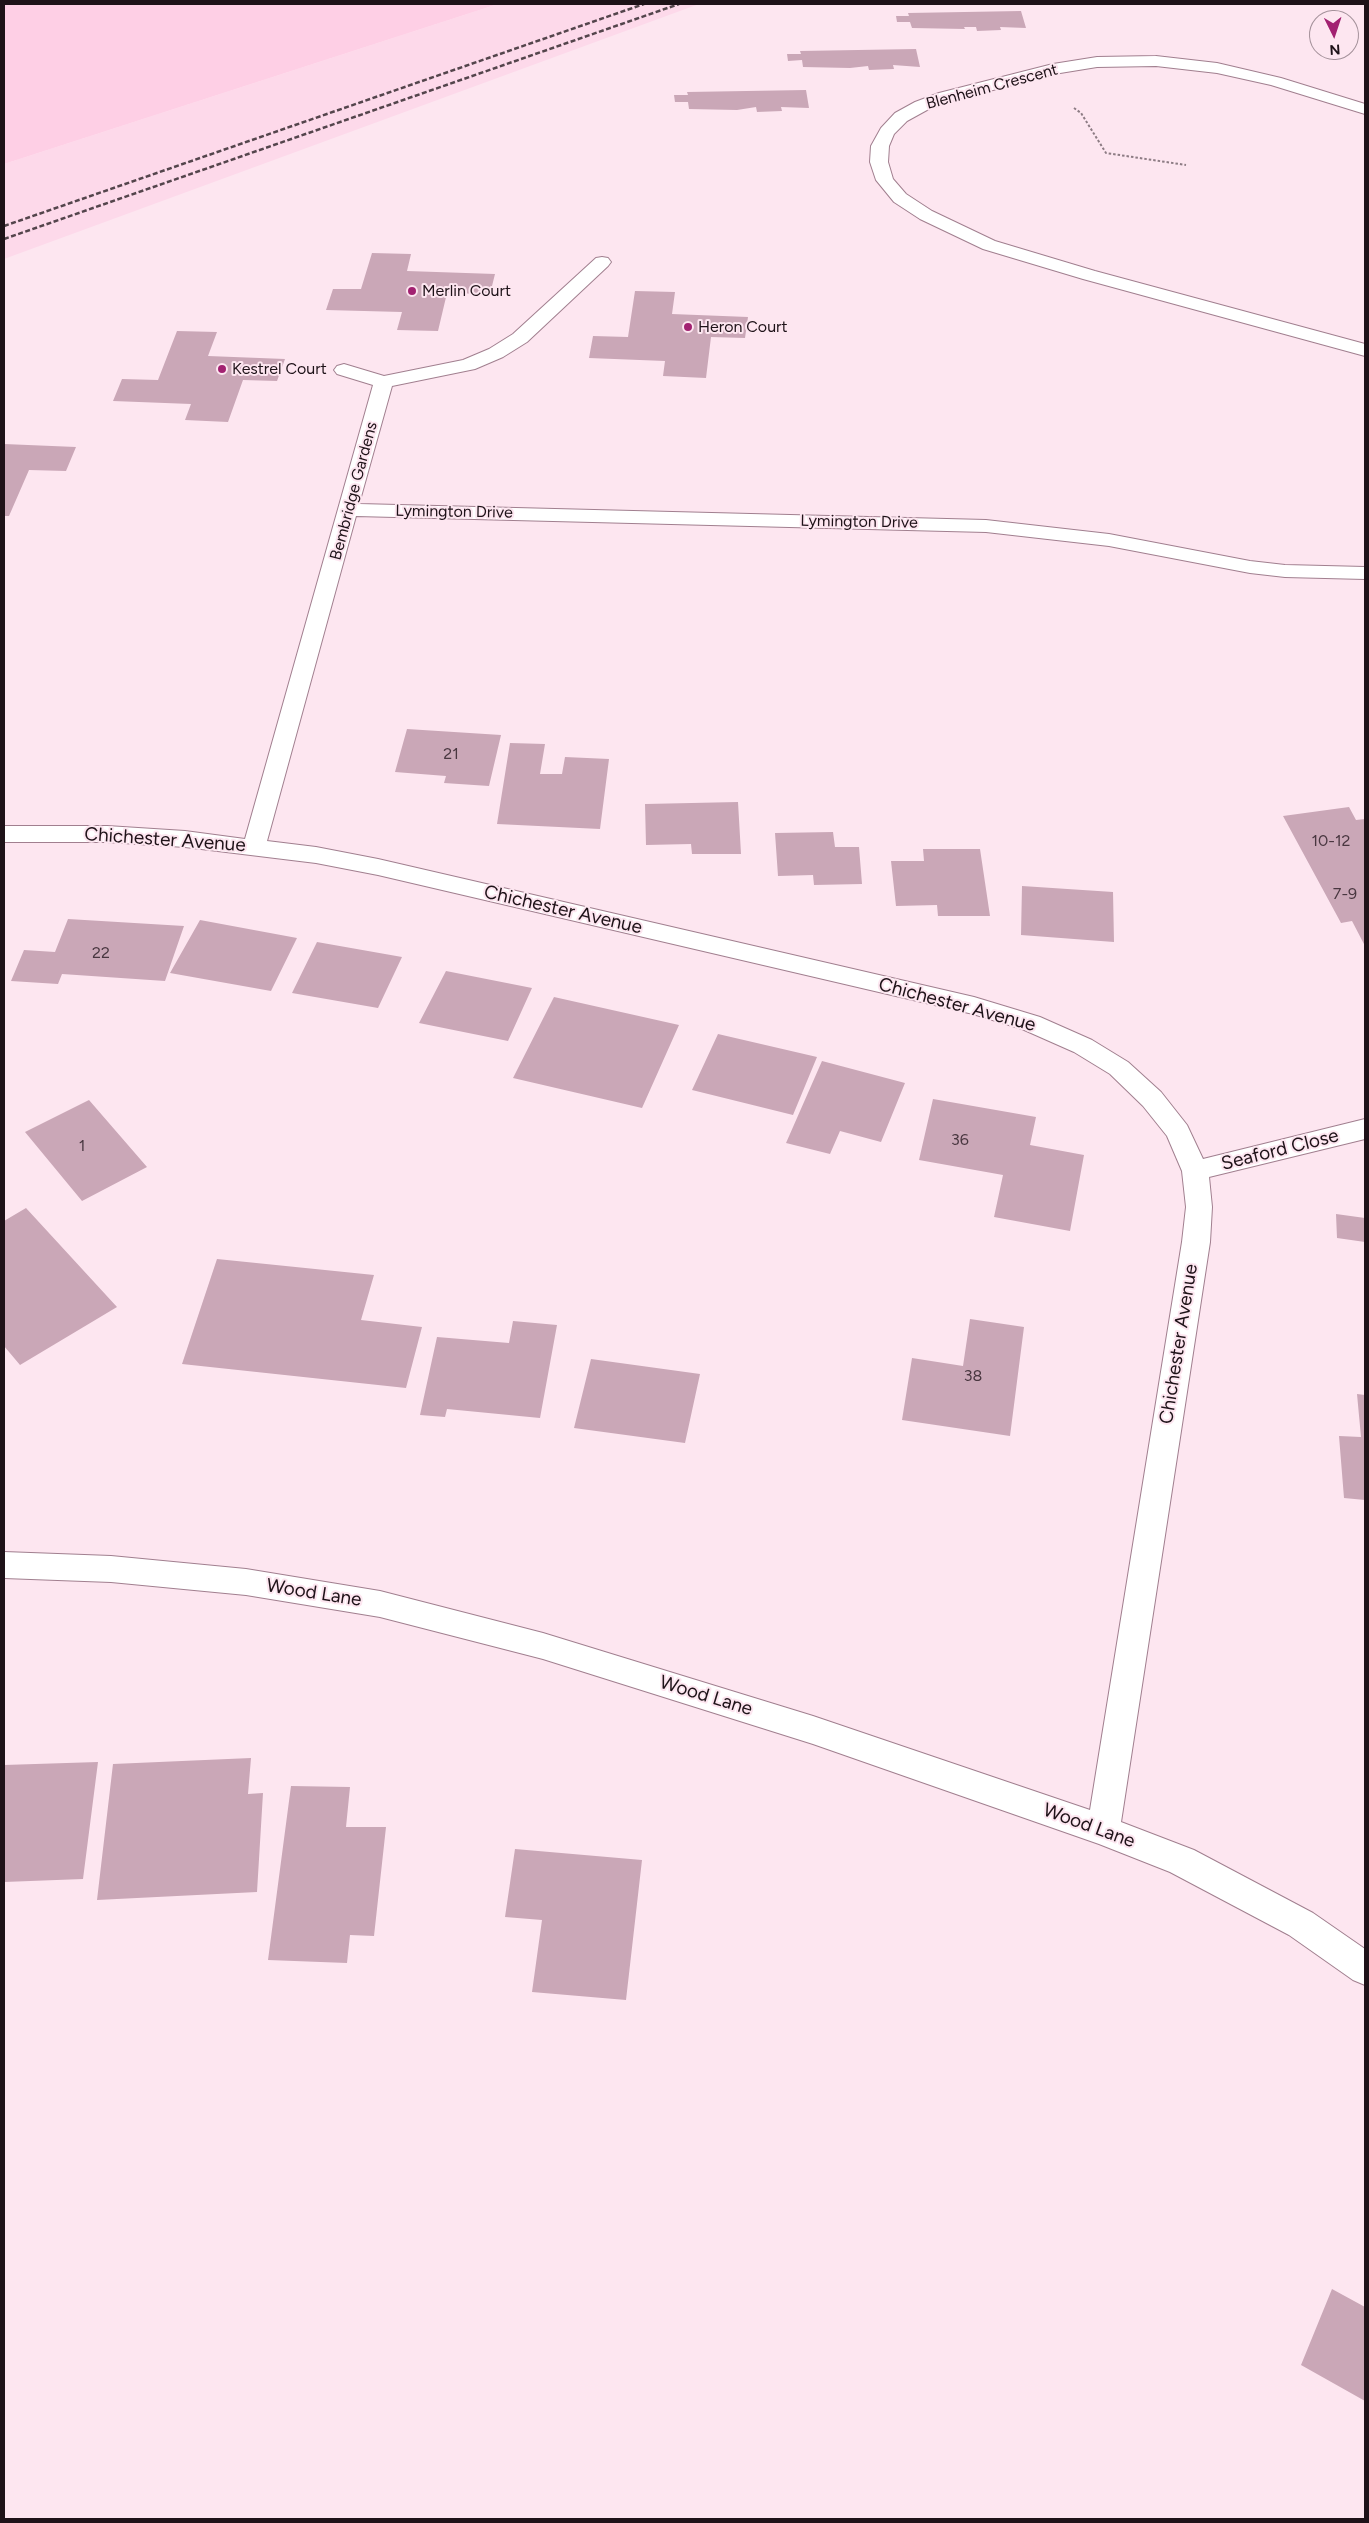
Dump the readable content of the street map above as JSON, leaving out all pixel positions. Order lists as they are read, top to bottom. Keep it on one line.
{"streets":{"street":["Blenheim Crescent","Bembridge Gardens","Lymington Drive","Chichester Avenue","Seaford Close","Wood Lane"]},"crossings":[["Bembridge Gardens","Lymington Drive"],["Bembridge Gardens","Chichester Avenue"],["Chichester Avenue","Seaford Close"],["Chichester Avenue","Wood Lane"]],"places":["Merlin Court","Heron Court","Kestrel Court"],"house_numbers":["21","10-12","7-9","22","36","1","38"],"north":"bottom"}
